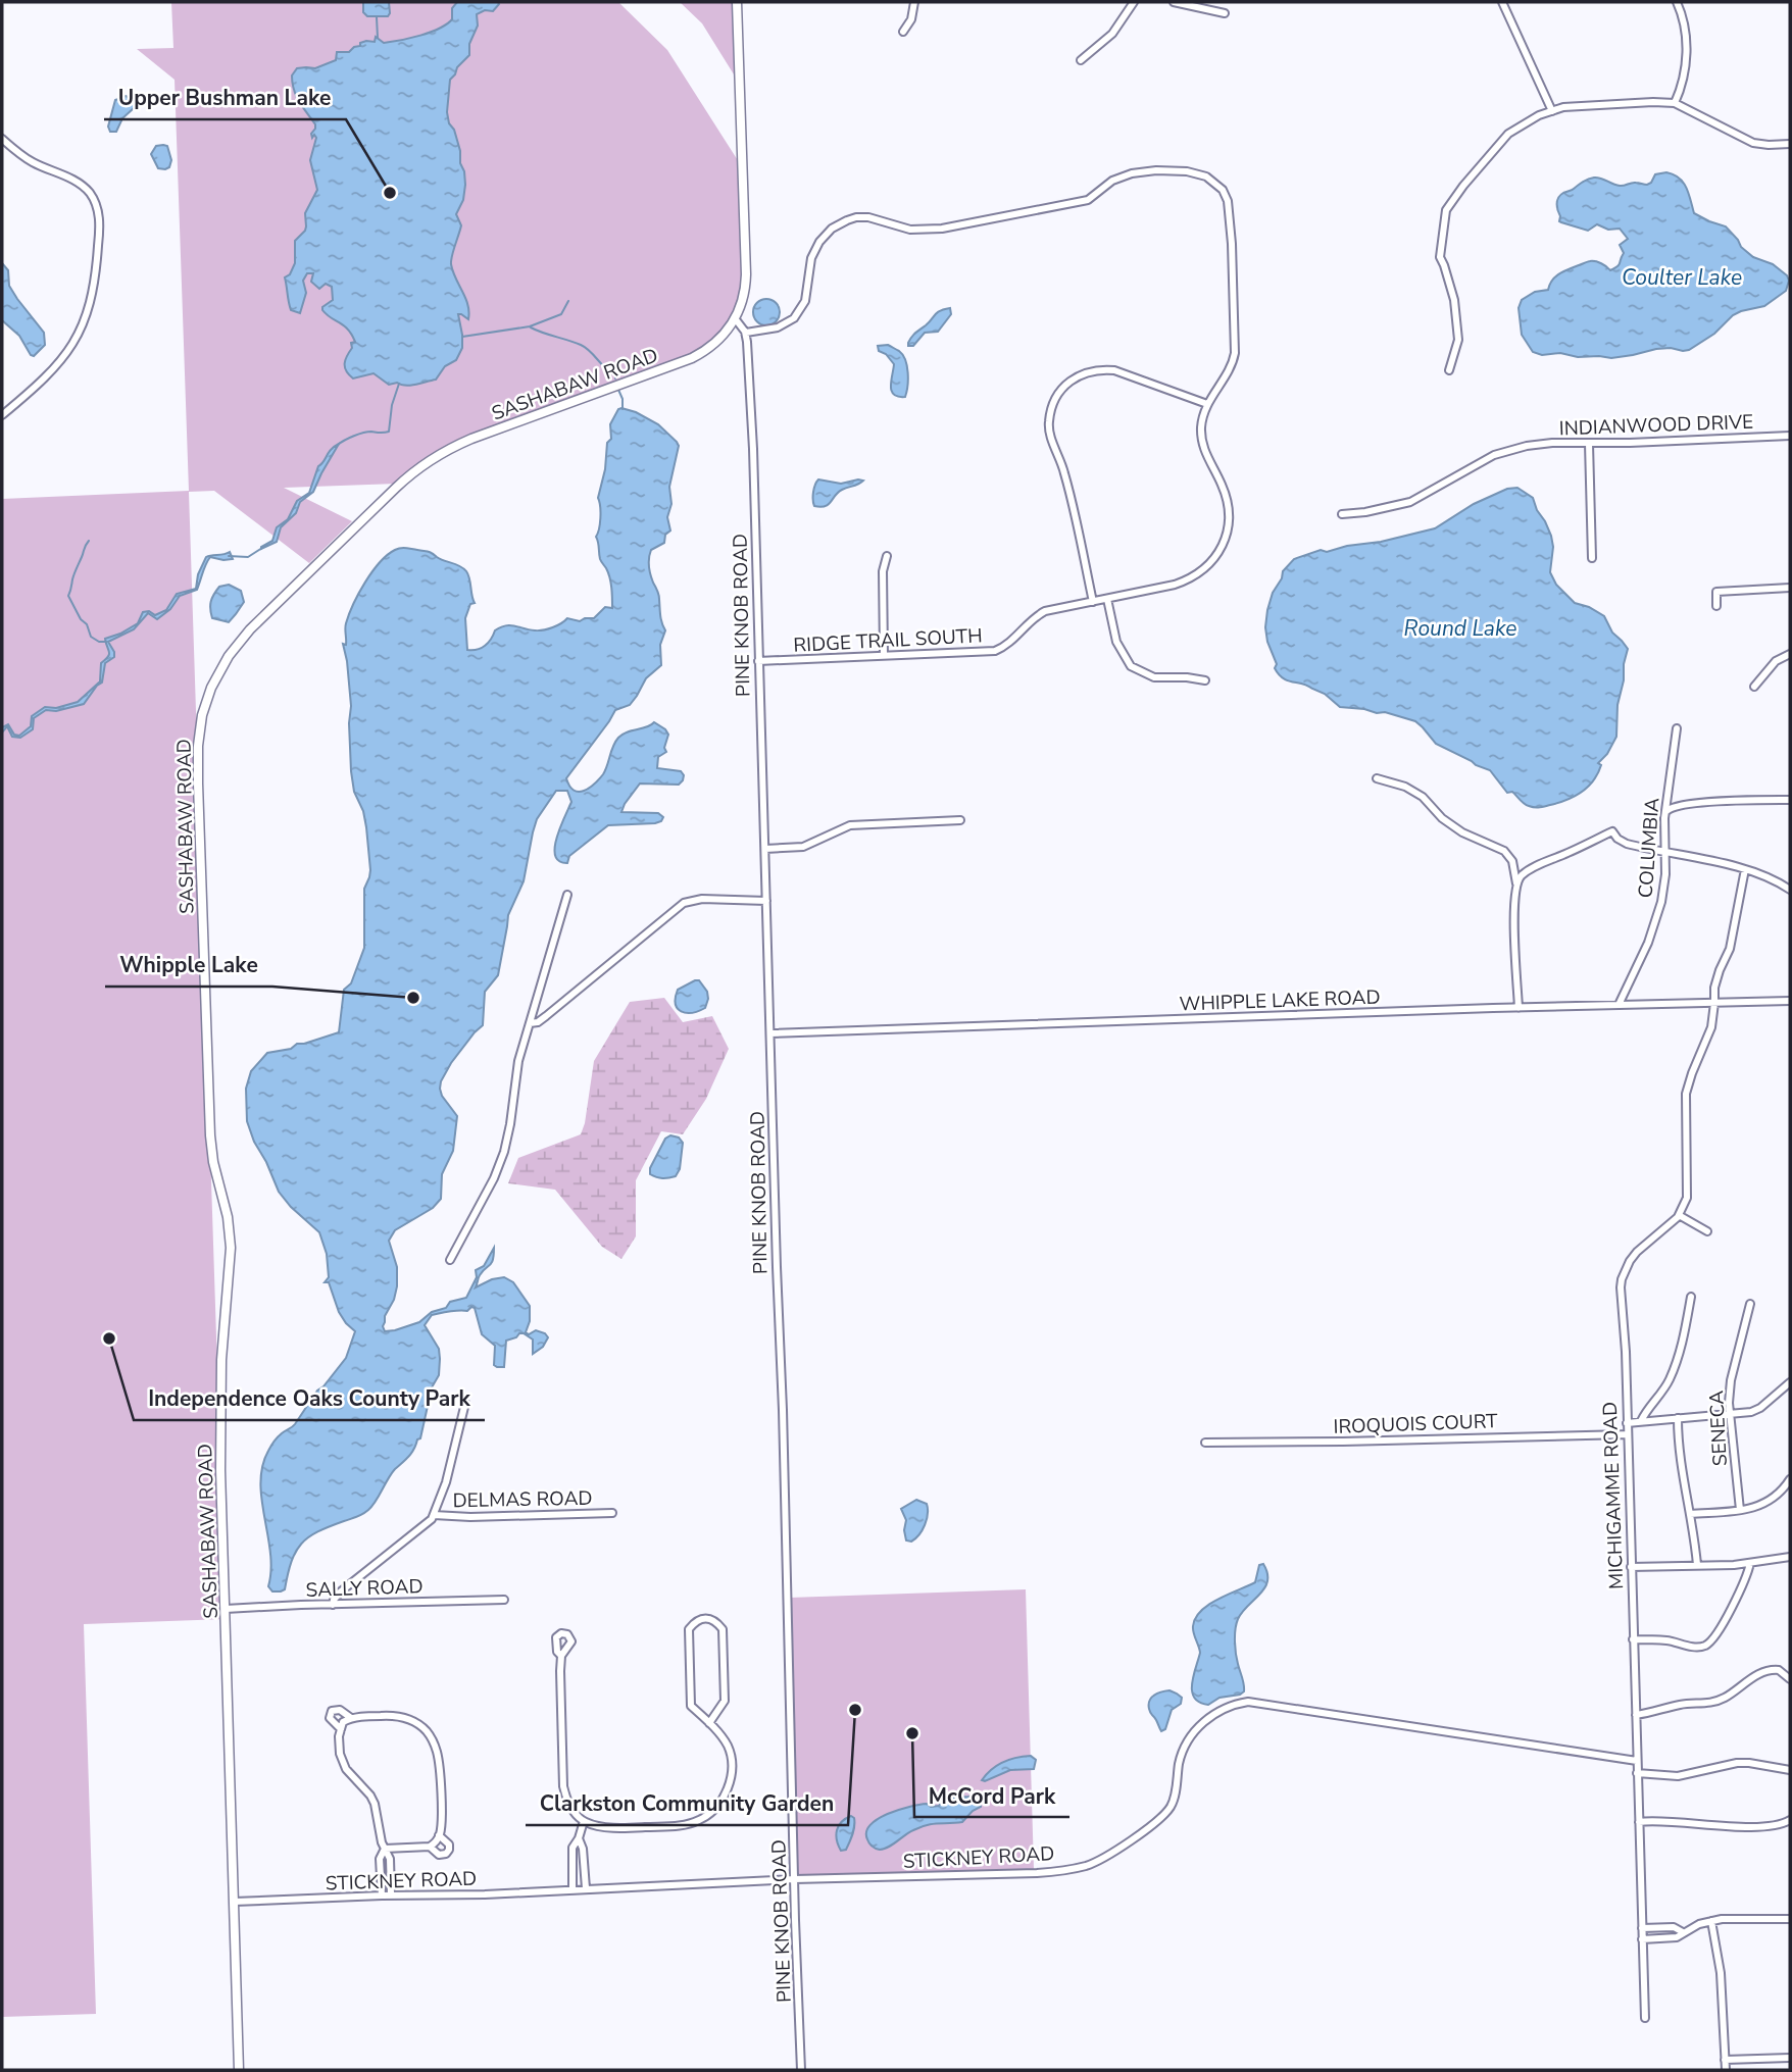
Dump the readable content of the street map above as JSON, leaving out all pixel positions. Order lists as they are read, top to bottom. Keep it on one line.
{"streets":{"main road":["SASHABAW ROAD"],"street":["INDIANWOOD DRIVE","PINE KNOB ROAD","RIDGE TRAIL SOUTH","COLUMBIA","WHIPPLE LAKE ROAD","IROQUOIS COURT","SENECA","MICHIGAMME ROAD","DELMAS ROAD","SALLY ROAD","STICKNEY ROAD"]},"crossings":[["SASHABAW ROAD","SALLY ROAD"],["SASHABAW ROAD","STICKNEY ROAD"],["PINE KNOB ROAD","RIDGE TRAIL SOUTH"],["PINE KNOB ROAD","WHIPPLE LAKE ROAD"],["PINE KNOB ROAD","STICKNEY ROAD"],["COLUMBIA","WHIPPLE LAKE ROAD"],["IROQUOIS COURT","MICHIGAMME ROAD"],["MICHIGAMME ROAD","STICKNEY ROAD"]],"water":["Coulter Lake","Round Lake"],"places":["Upper Bushman Lake","Whipple Lake","Independence Oaks County Park","Clarkston Community Garden","McCord Park"]}
